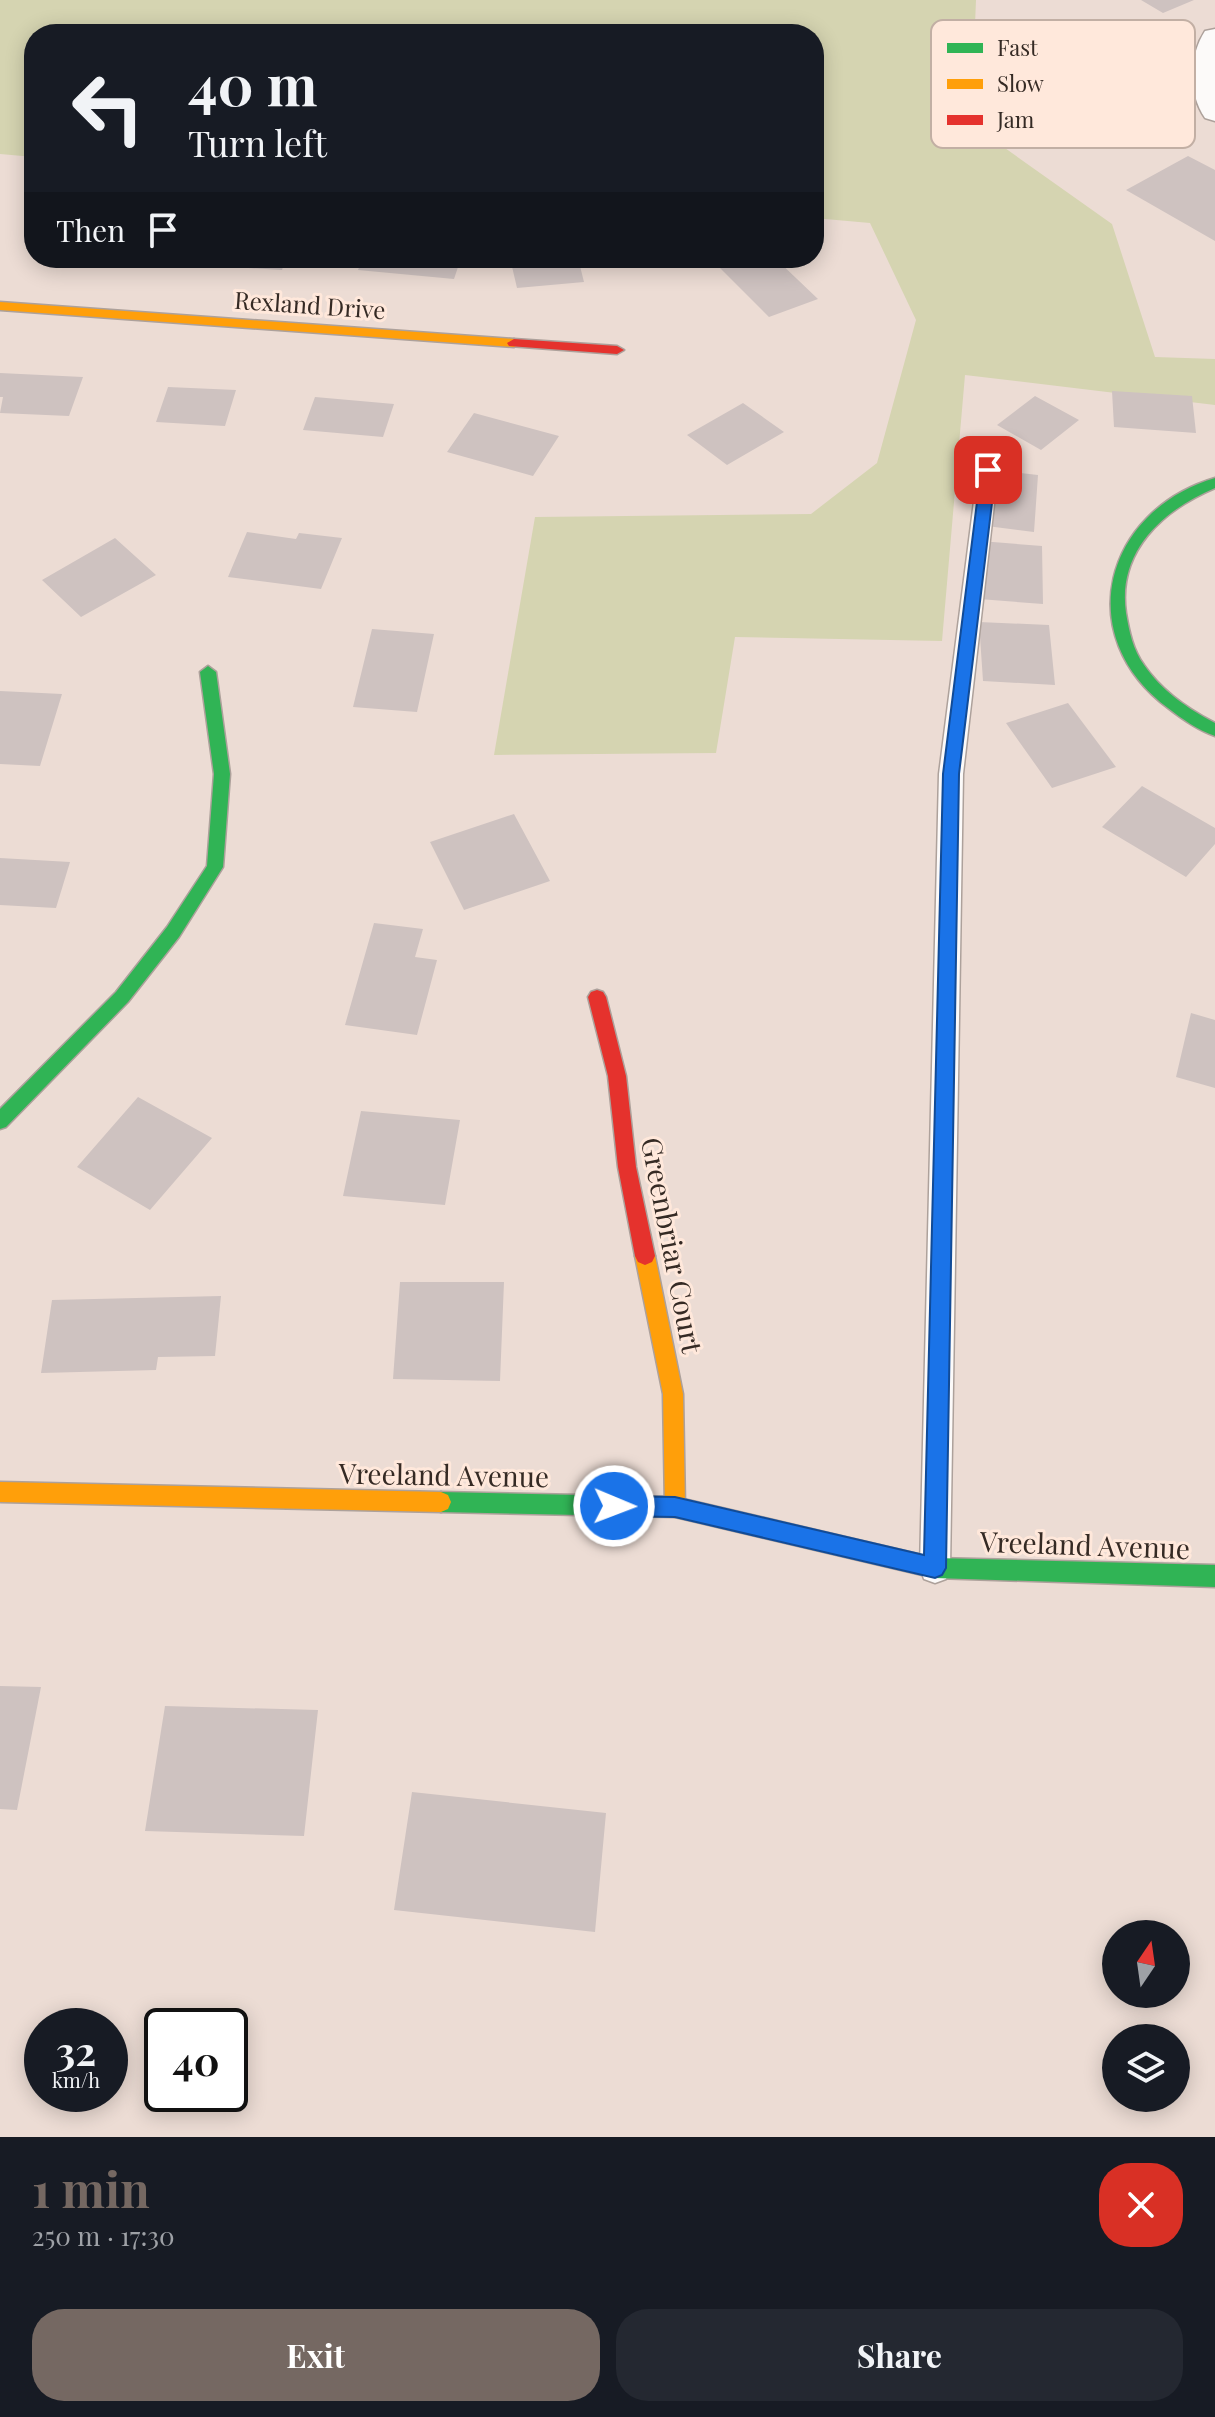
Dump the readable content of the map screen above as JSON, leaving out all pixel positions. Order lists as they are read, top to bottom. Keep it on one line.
{"streets":{"street":["Rexland Drive","Greenbriar Court","Vreeland Avenue"]},"crossings":[["Greenbriar Court","Vreeland Avenue"]],"legend":["Fast","Slow","Jam"],"north":"top","page":{"turn":["40 m","Turn left"],"then":"Then","speed":"32 km/h","limit":"40","heading":["1 min","250 m · 17:30"],"buttons":["Exit","Share"]}}
